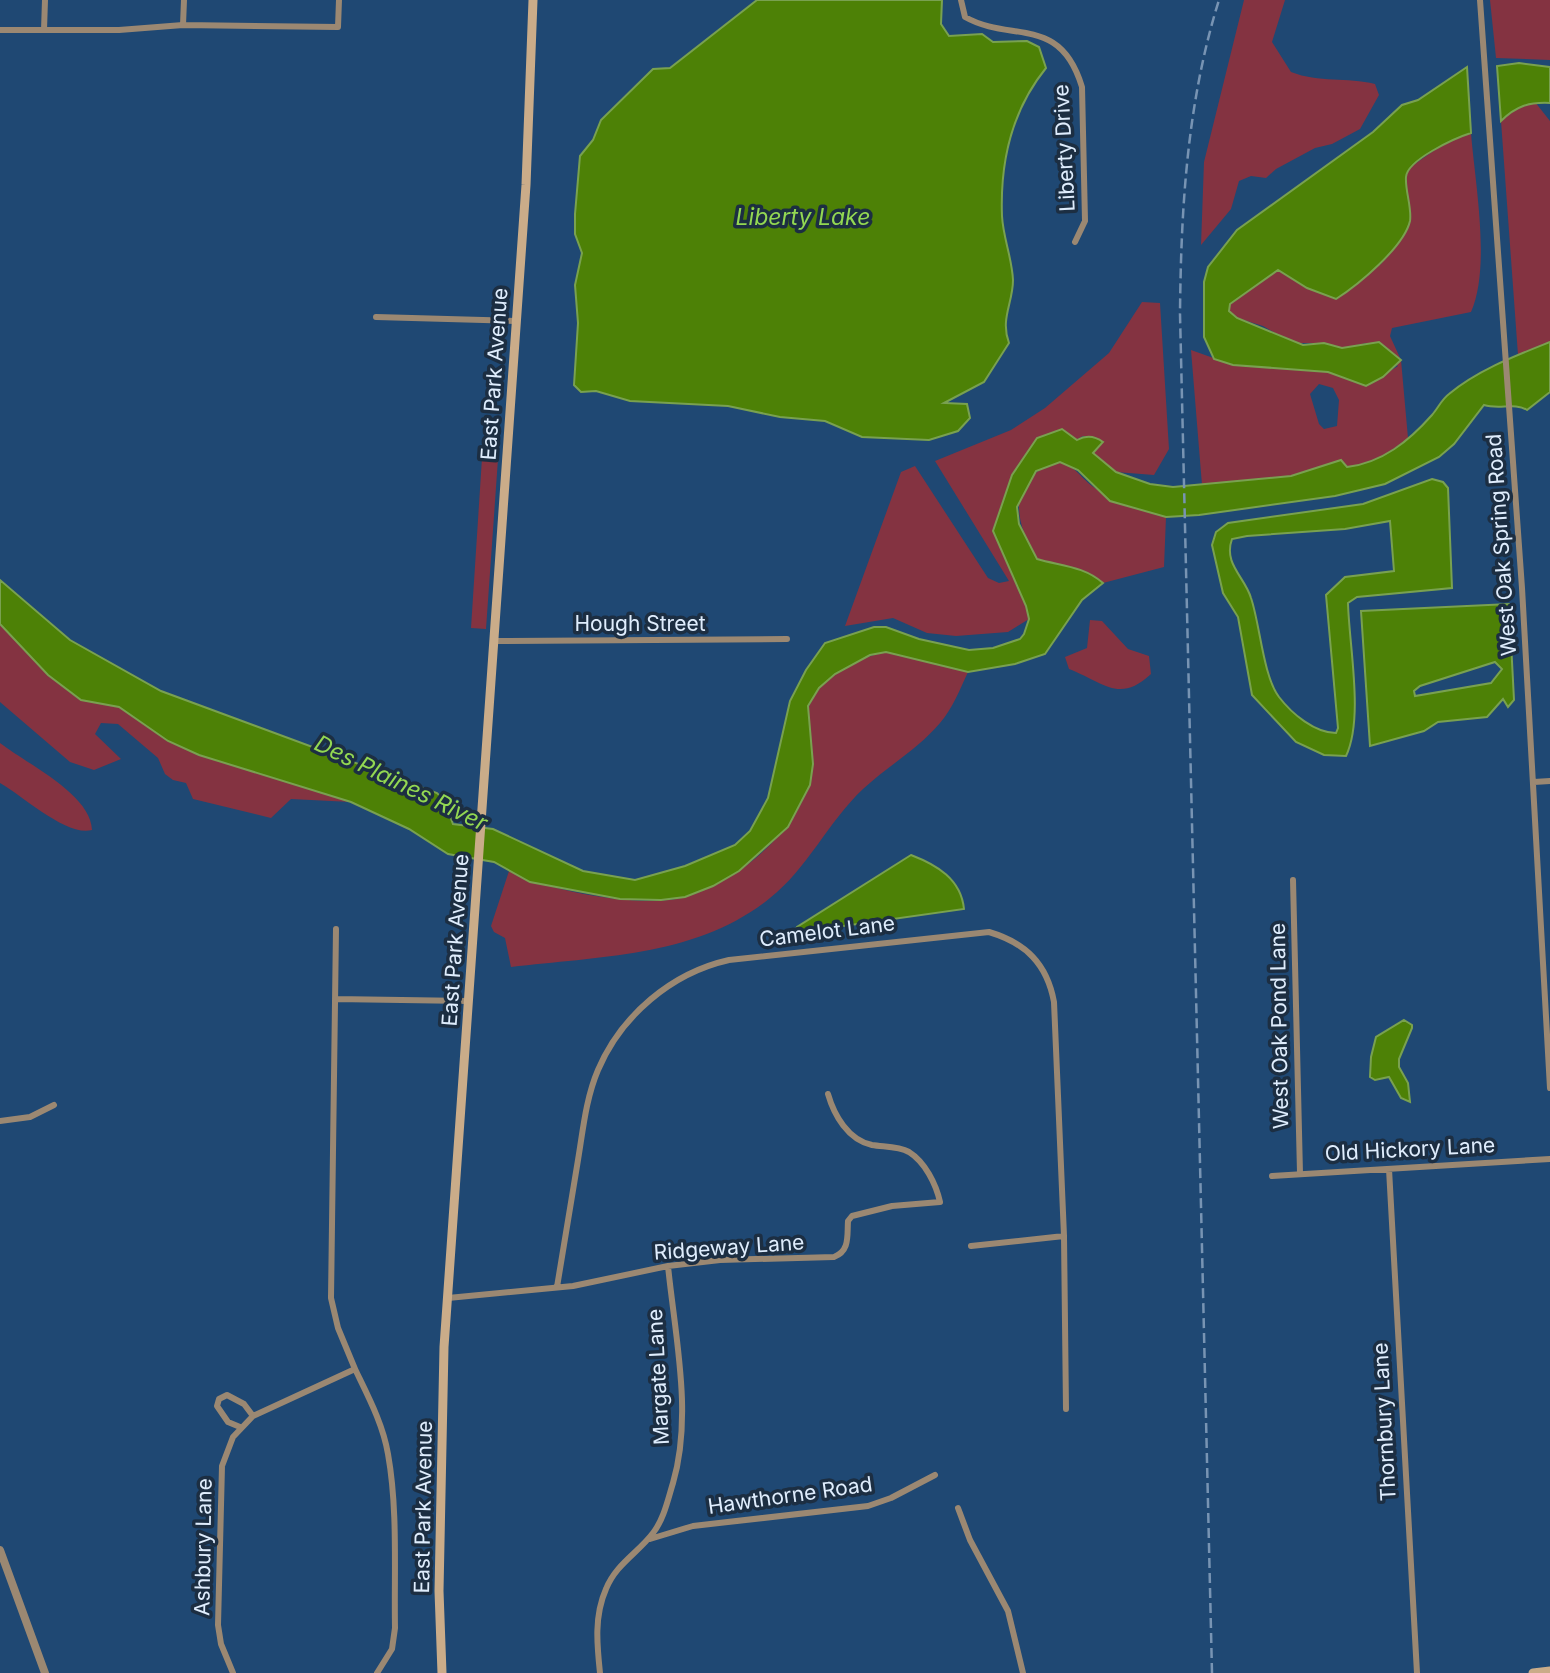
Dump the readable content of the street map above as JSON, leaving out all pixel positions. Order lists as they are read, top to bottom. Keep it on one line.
{"streets":{"main road":["East Park Avenue"],"street":["Liberty Drive","West Oak Spring Road","Hough Street","Camelot Lane","West Oak Pond Lane","Old Hickory Lane","Ridgeway Lane","Margate Lane","Thornbury Lane","Hawthorne Road","Ashbury Lane"]},"crossings":[["East Park Avenue","Hough Street"],["East Park Avenue","Ridgeway Lane"],["Camelot Lane","Ridgeway Lane"],["West Oak Pond Lane","Old Hickory Lane"],["Old Hickory Lane","Thornbury Lane"],["Ridgeway Lane","Margate Lane"],["Margate Lane","Hawthorne Road"]],"water":["Liberty Lake","Des Plaines River"]}
